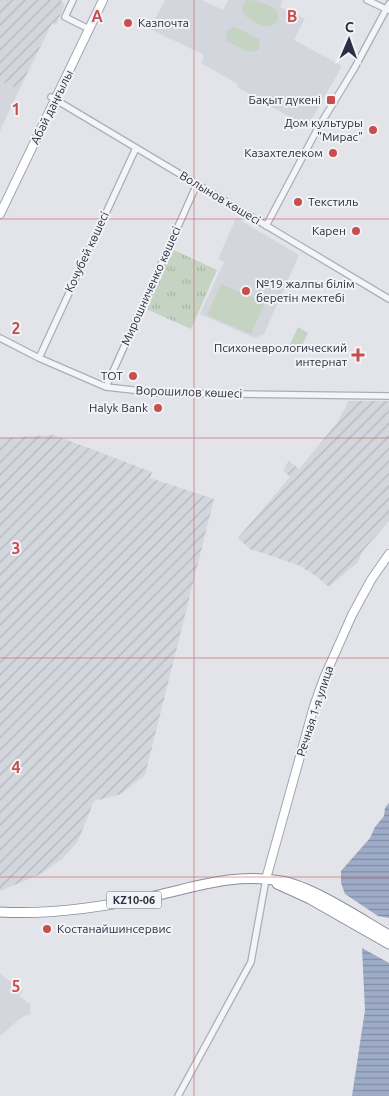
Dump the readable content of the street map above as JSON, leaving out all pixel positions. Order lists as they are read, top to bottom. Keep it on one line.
{"streets":{"highway":["KZ10-06"],"main road":["Абай даңғылы","Речная 1-я улица"],"street":["Волынов көшесі","Кочубей көшесі","Мирошниченко көшесі","Ворошилов көшесі"]},"crossings":[["Абай даңғылы","Волынов көшесі"],["Волынов көшесі","Кочубей көшесі"],["Волынов көшесі","Мирошниченко көшесі"],["Кочубей көшесі","Ворошилов көшесі"],["Мирошниченко көшесі","Ворошилов көшесі"],["Речная 1-я улица","KZ10-06"]],"places":{"other":["Казпочта","Дом культуры \"Мирас\"","Казахтелеком","Текстиль","Карен","№19 жалпы білім беретін мектебі","ТОТ","Halyk Bank","Костанайшинсервис"],"transit":["Бақыт дүкені"],"health":["Психоневрологический интернат"]},"north":"top","grid":{"columns":["A","B"],"rows":["1","2","3","4","5"]}}
